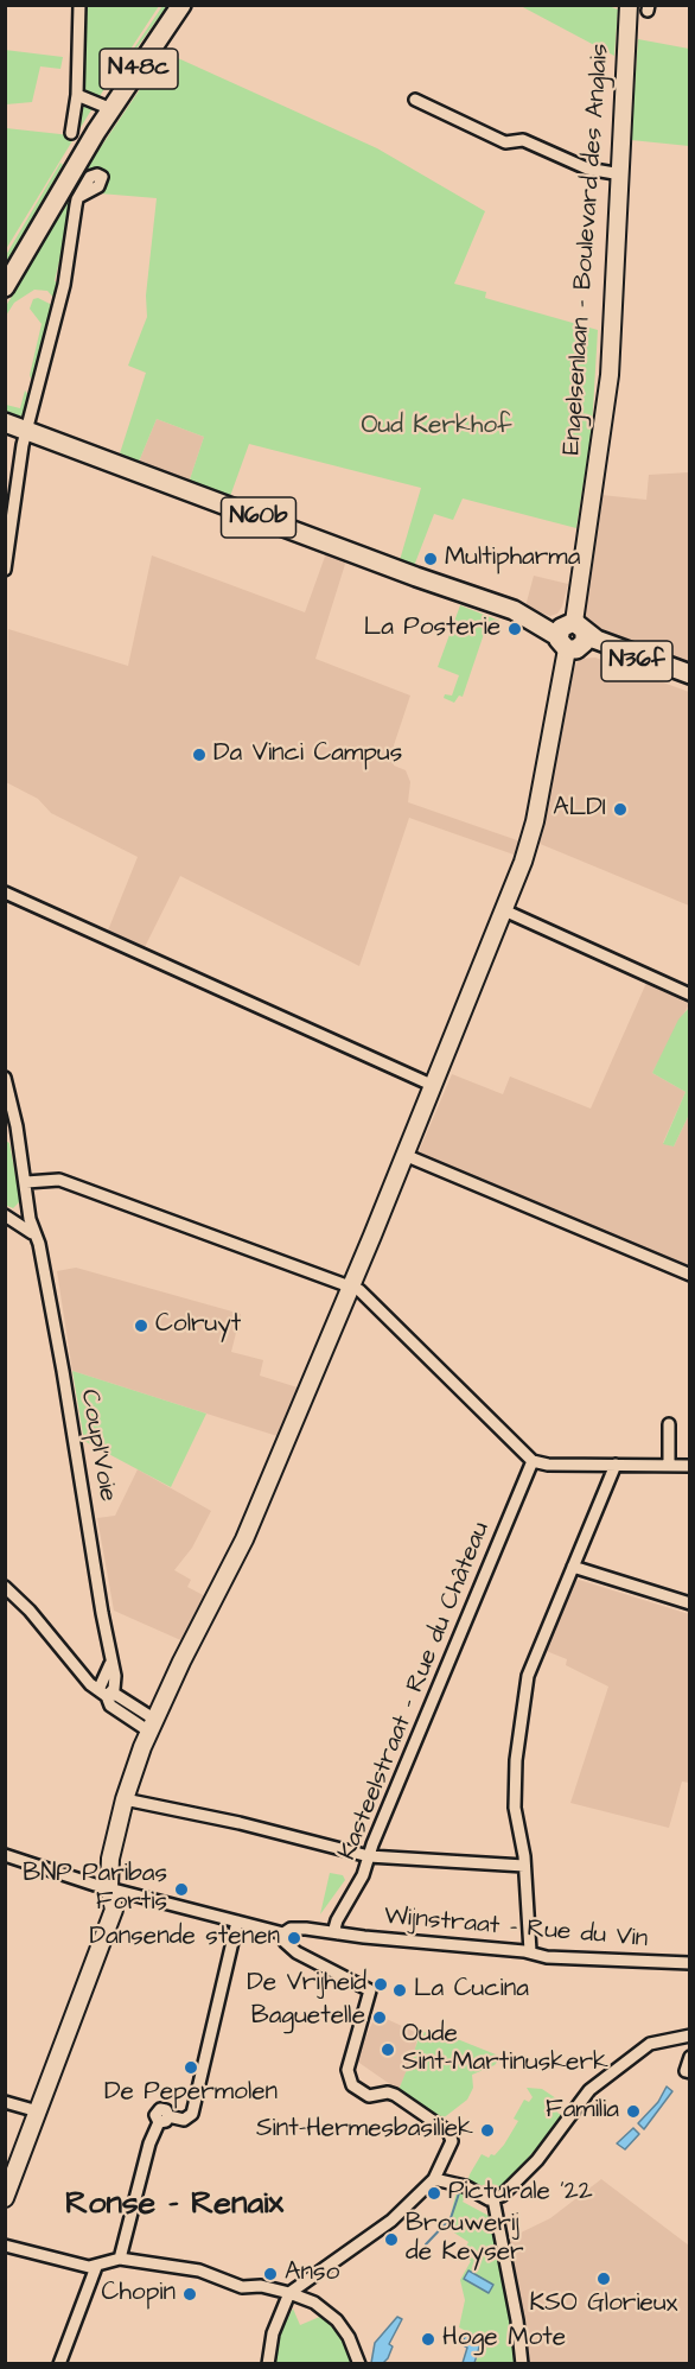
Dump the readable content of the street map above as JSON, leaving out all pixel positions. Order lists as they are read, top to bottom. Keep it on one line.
{"streets":{"main road":["N48c","N60b","N36f"],"street":["Engelsenlaan - Boulevard des Anglais","Coupl'Voie","Kasteelstraat - Rue du Château","Wijnstraat - Rue du Vin"]},"crossings":[["Engelsenlaan - Boulevard des Anglais","N60b"],["Engelsenlaan - Boulevard des Anglais","N36f"],["N60b","N36f"],["Kasteelstraat - Rue du Château","Wijnstraat - Rue du Vin"]],"districts":["Ronse - Renaix"],"parks":["Oud Kerkhof"],"places":["Multipharma","La Posterie","Da Vinci Campus","ALDI","Colruyt","BNP Paribas Fortis","Dansende stenen","De Vrijheid","La Cucina","Baguetelle","Oude Sint-Martinuskerk","De Pepermolen","Familia","Sint-Hermesbasiliek","Picturale '22","Brouwerij de Keyser","Anso","KSO Glorieux","Chopin","Hoge Mote"]}
